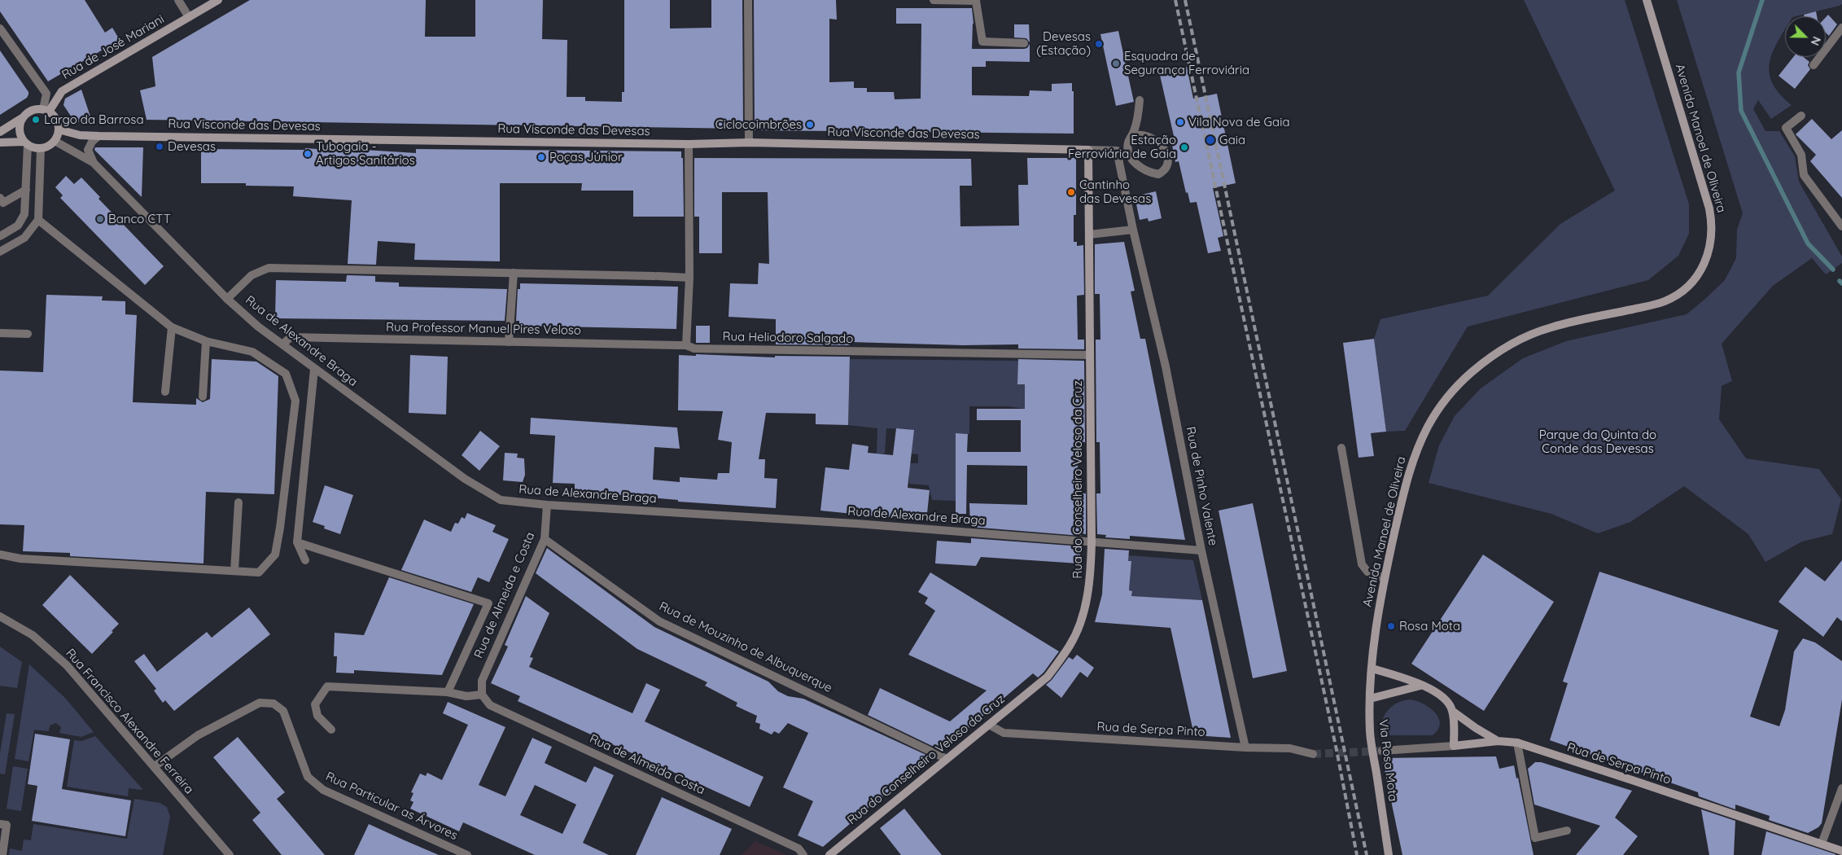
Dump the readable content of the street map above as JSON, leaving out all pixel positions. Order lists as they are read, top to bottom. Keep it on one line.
{"streets":{"main road":["Rua de José Mariani","Rua Visconde das Devesas","Avenida Manoel de Oliveira","Rua do Conselheiro Veloso da Cruz","Rua de Serpa Pinto","Via Rosa Mota"],"street":["Rua Professor Manuel Pires Veloso","Rua Heliodoro Salgado","Rua de Alexandre Braga","Rua de Pinho Valente","Rua de Almeida e Costa","Rua de Mouzinho de Albuquerque","Rua Francisco Alexandre Ferreira","Rua de Almeida Costa","Rua Particular as Árvores"]},"crossings":[["Rua de José Mariani","Rua Visconde das Devesas"],["Rua de José Mariani","Rua de Alexandre Braga"],["Rua Visconde das Devesas","Rua de Alexandre Braga"],["Rua Visconde das Devesas","Rua do Conselheiro Veloso da Cruz"],["Avenida Manoel de Oliveira","Via Rosa Mota"],["Rua Professor Manuel Pires Veloso","Rua Heliodoro Salgado"],["Rua Professor Manuel Pires Veloso","Rua de Alexandre Braga"],["Rua Heliodoro Salgado","Rua do Conselheiro Veloso da Cruz"],["Rua de Alexandre Braga","Rua do Conselheiro Veloso da Cruz"],["Rua de Alexandre Braga","Rua de Pinho Valente"],["Rua de Alexandre Braga","Rua de Almeida e Costa"],["Rua do Conselheiro Veloso da Cruz","Rua de Mouzinho de Albuquerque"],["Rua do Conselheiro Veloso da Cruz","Rua de Serpa Pinto"],["Rua de Pinho Valente","Rua de Serpa Pinto"],["Rua de Almeida e Costa","Rua de Mouzinho de Albuquerque"],["Rua de Almeida e Costa","Rua de Almeida Costa"],["Rua Francisco Alexandre Ferreira","Rua Particular as Árvores"]],"parks":["Parque da Quinta do Conde das Devesas"],"places":["Devesas (Estação)","Esquadra de Segurança Ferroviária","Largo da Barrosa","Vila Nova de Gaia","Ciclocoimbrões","Gaia","Devesas","Estação Ferroviária de Gaia","Tubogaia - Artigos Sanitários","Poças Júnior","Cantinho das Devesas","Banco CTT","Rosa Mota"],"north":"bottom right"}
